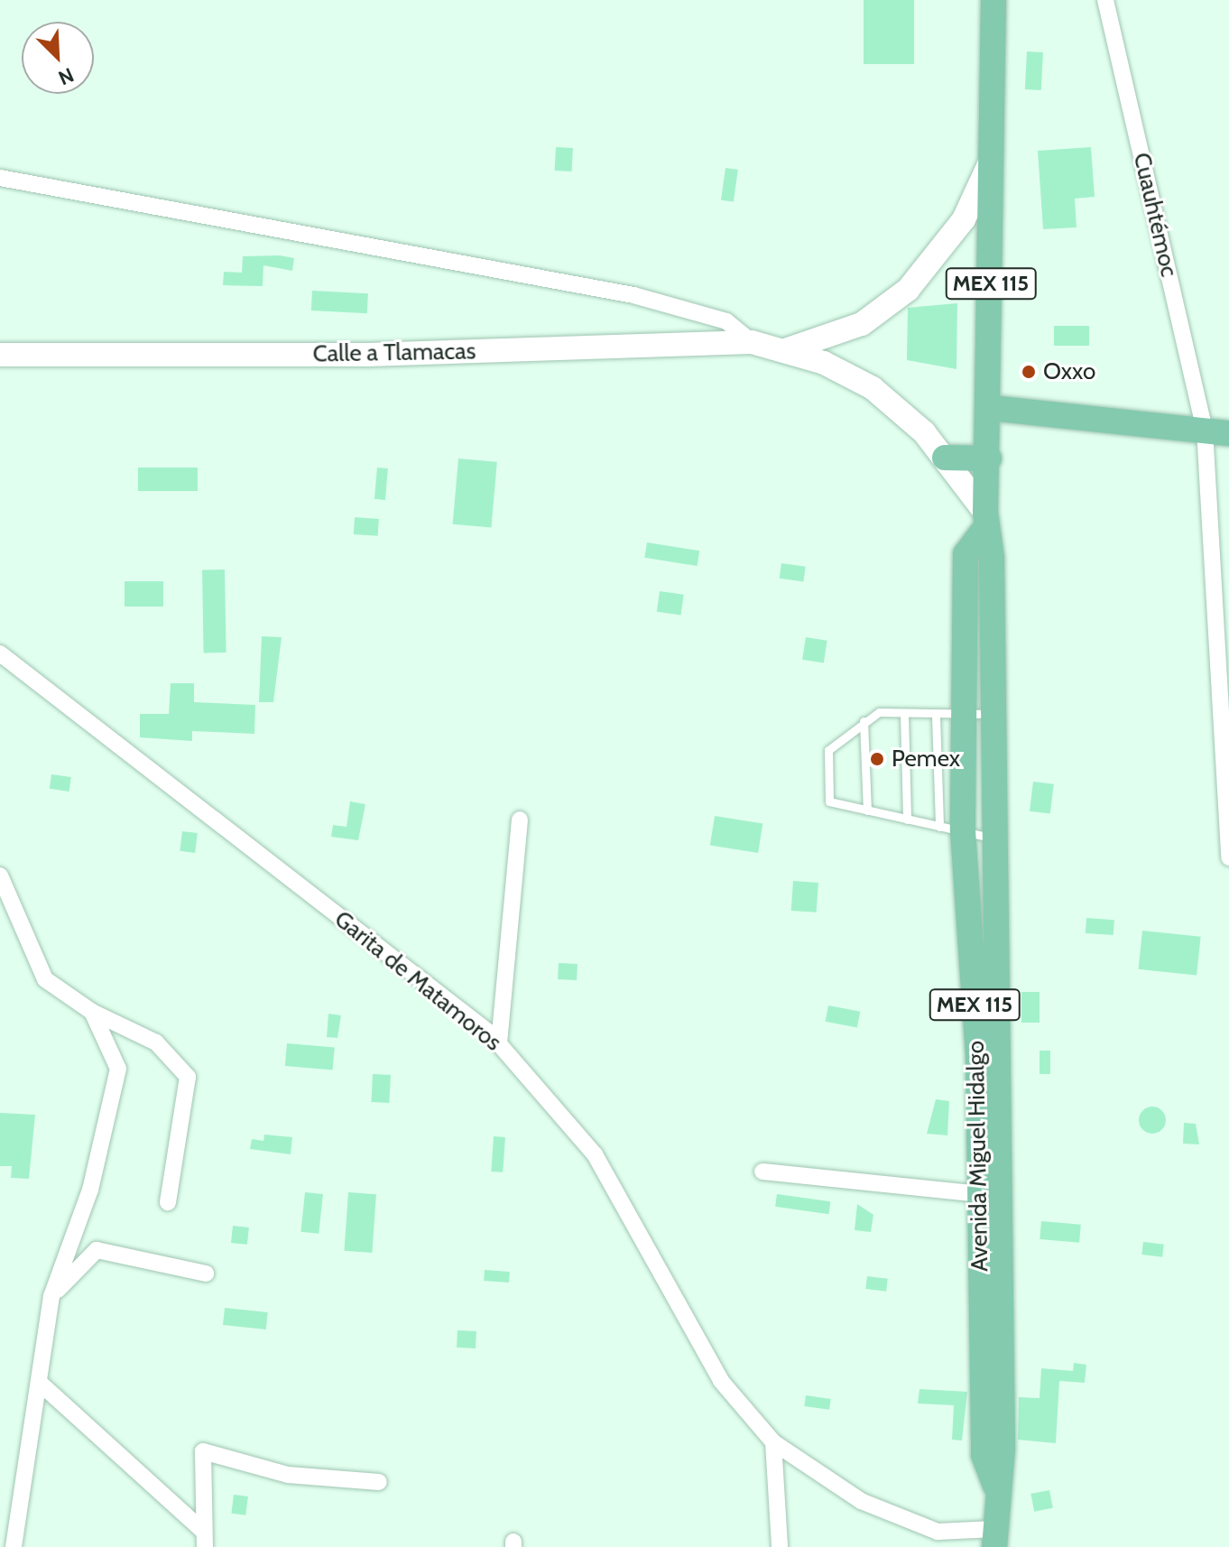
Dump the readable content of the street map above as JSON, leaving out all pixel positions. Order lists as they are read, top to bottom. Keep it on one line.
{"streets":{"main road":["MEX 115","Calle a Tlamacas","Avenida Miguel Hidalgo"],"street":["Cuauhtémoc","Garita de Matamoros"]},"crossings":[["MEX 115","Calle a Tlamacas"],["MEX 115","Avenida Miguel Hidalgo"],["Garita de Matamoros","Avenida Miguel Hidalgo"]],"places":["Oxxo","Pemex"],"north":"bottom right"}
